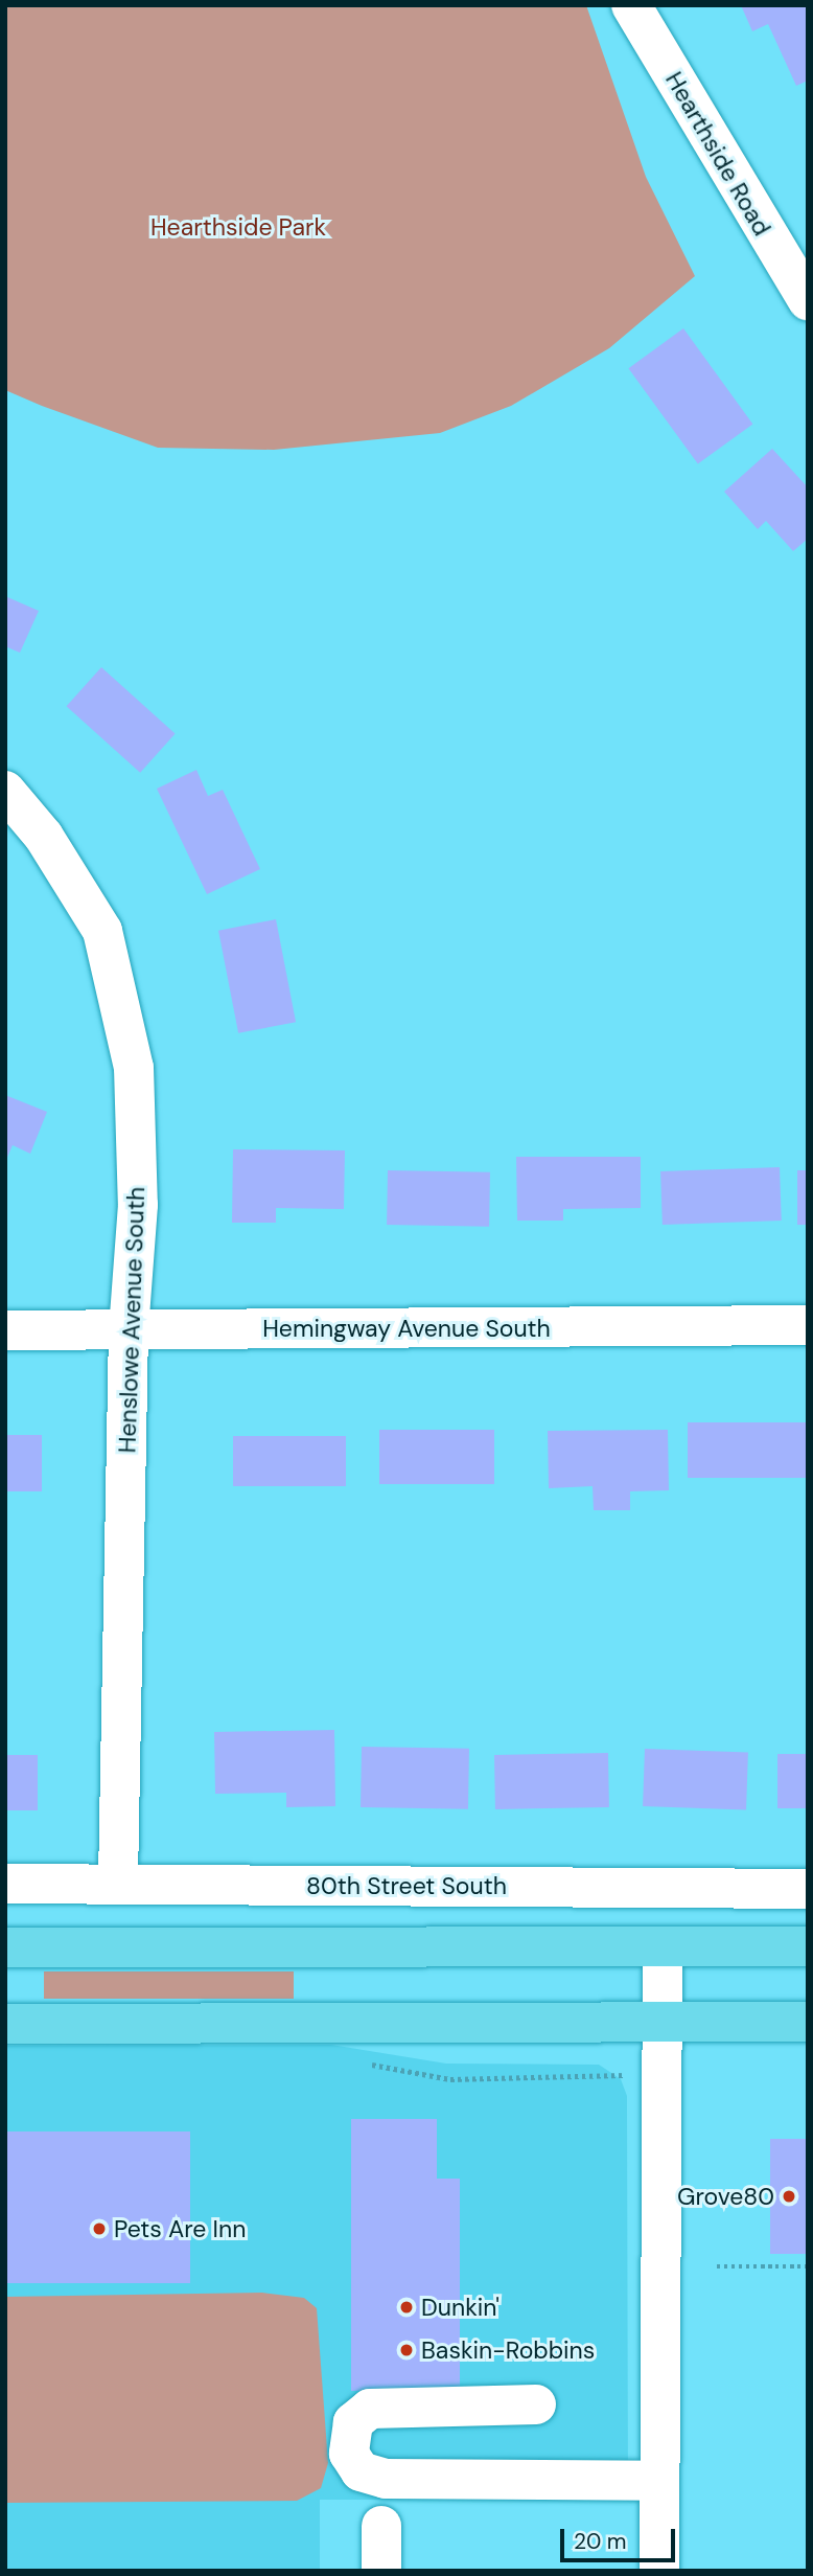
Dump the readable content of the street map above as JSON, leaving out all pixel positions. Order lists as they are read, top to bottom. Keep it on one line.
{"streets":{"street":["Hearthside Road","Henslowe Avenue South","Hemingway Avenue South","80th Street South"]},"crossings":[["Henslowe Avenue South","Hemingway Avenue South"],["Henslowe Avenue South","80th Street South"]],"parks":["Hearthside Park"],"places":["Grove80","Pets Are Inn","Dunkin'","Baskin-Robbins"],"scale_bar":"20 m"}
